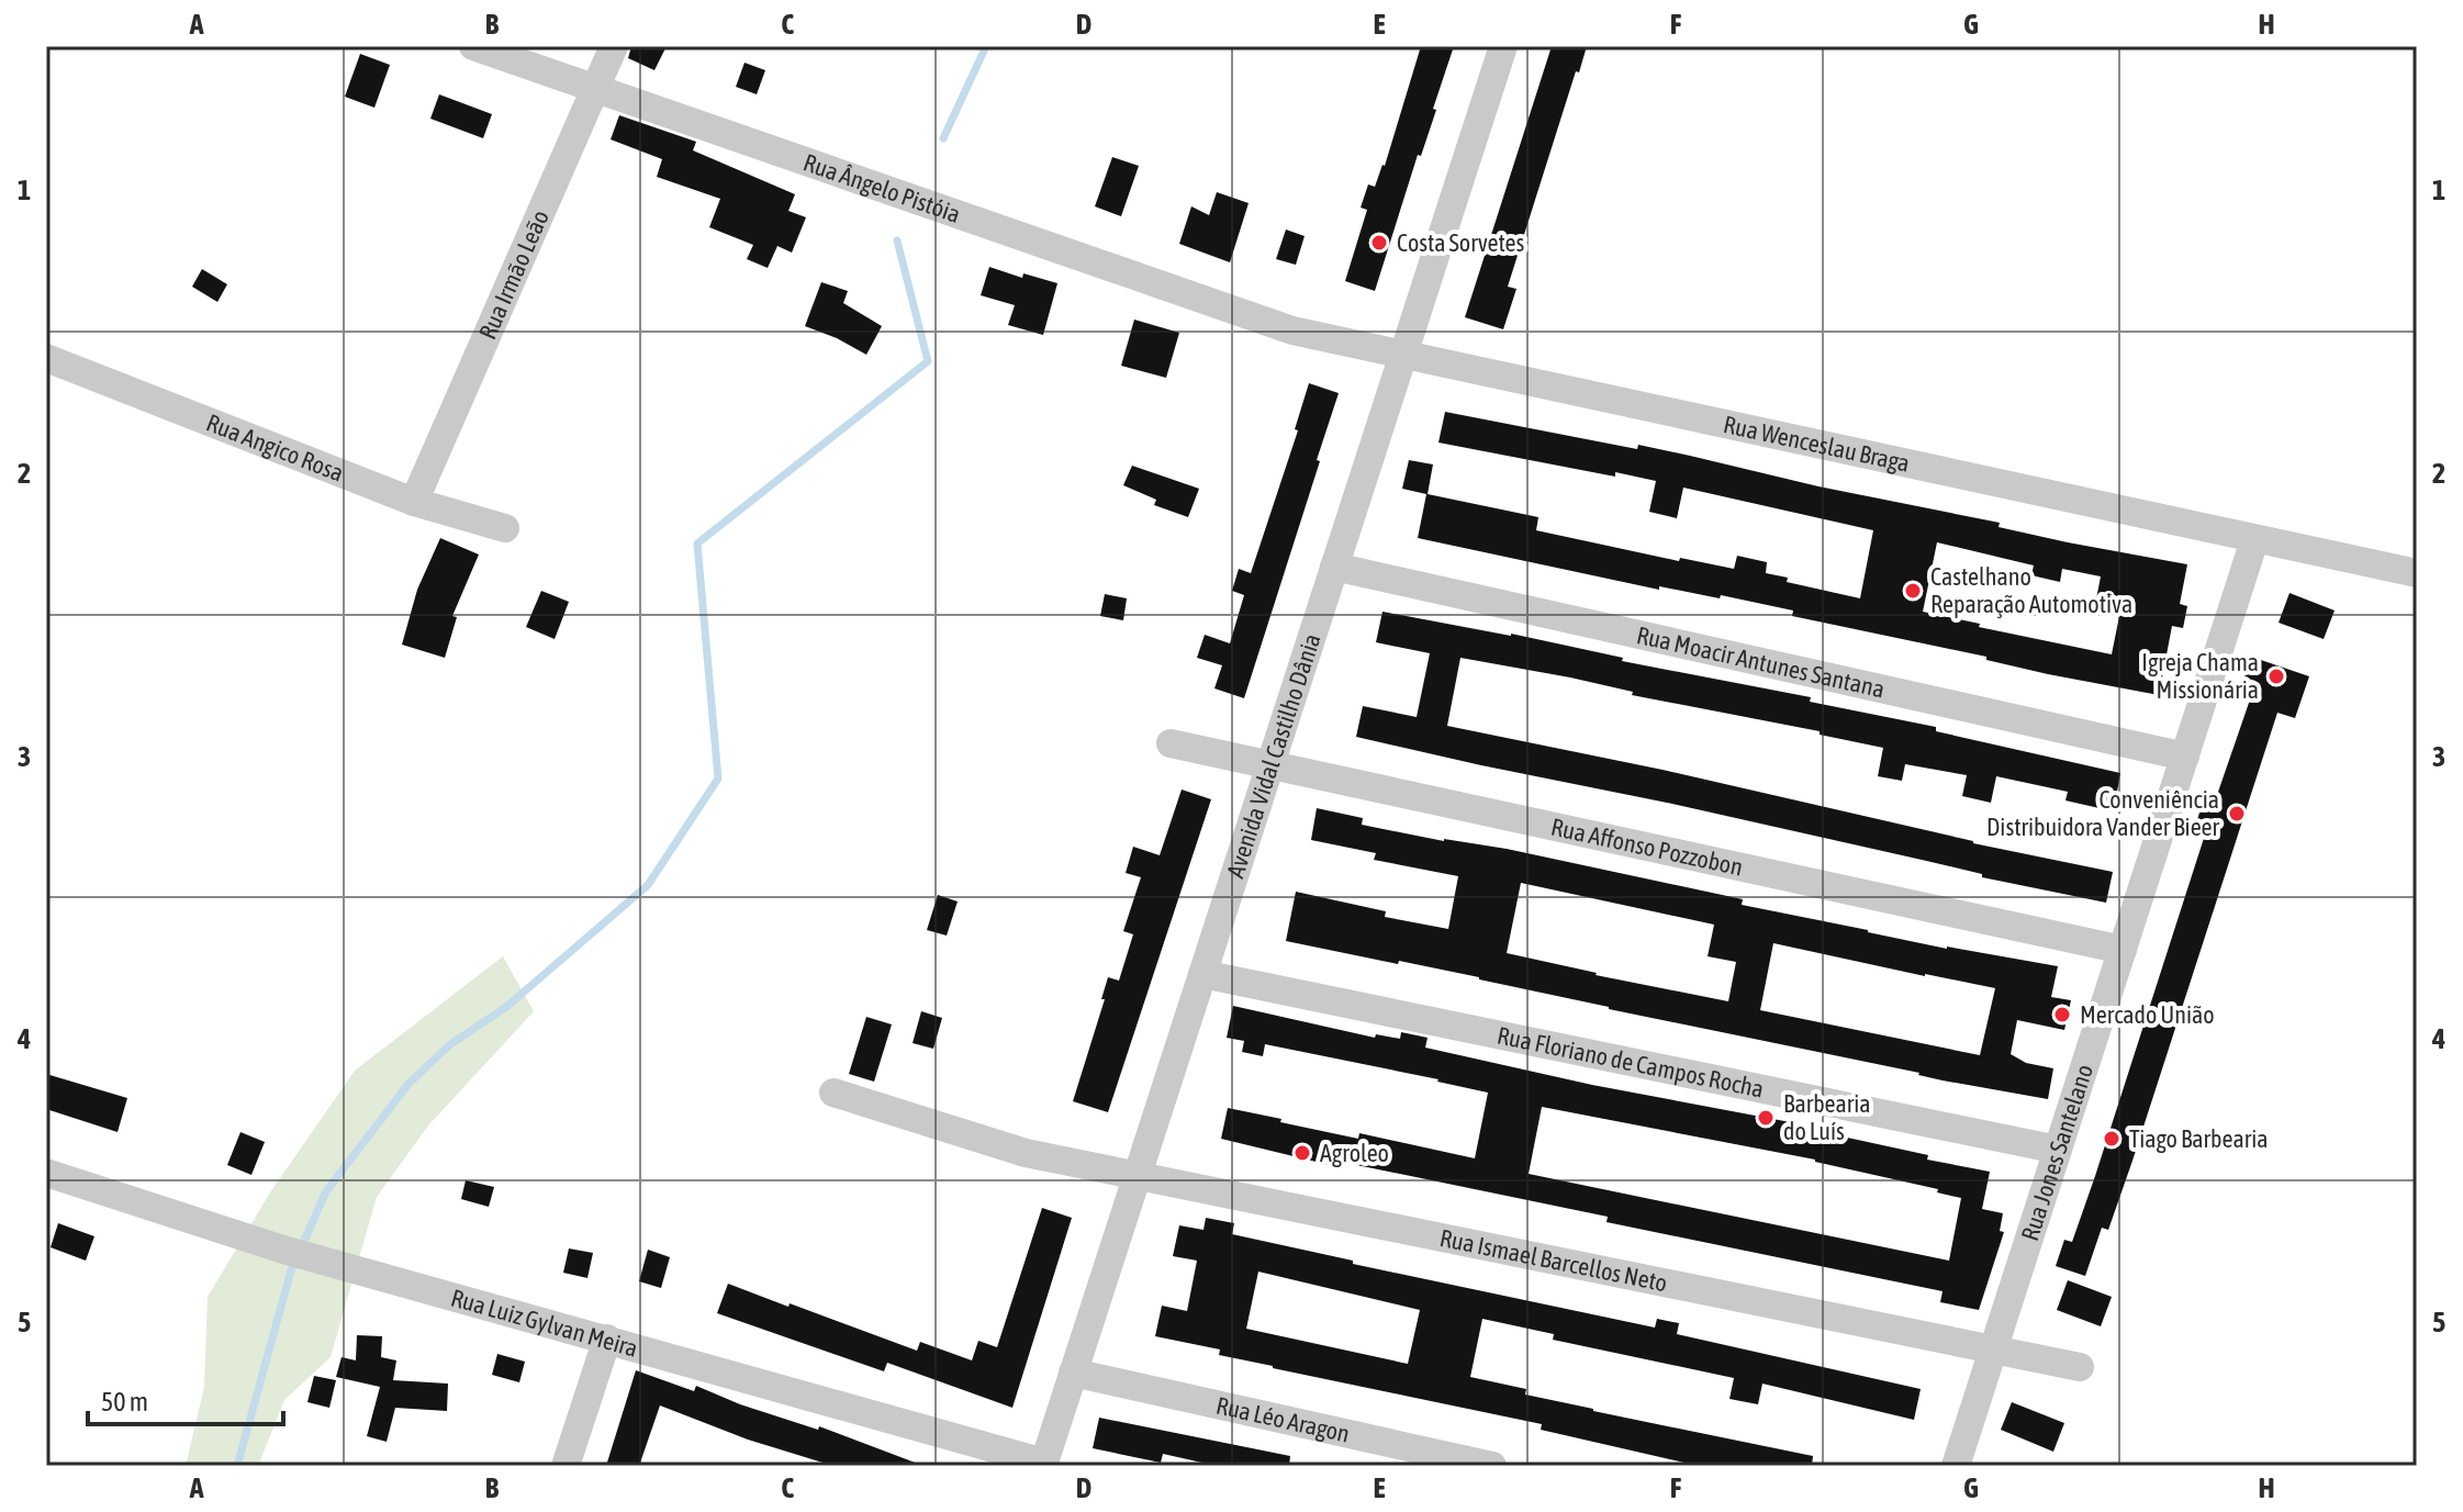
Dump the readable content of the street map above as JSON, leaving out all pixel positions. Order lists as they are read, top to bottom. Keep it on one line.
{"streets":{"street":["Rua Ângelo Pistóia","Rua Irmão Leão","Rua Wenceslau Braga","Rua Angico Rosa","Rua Moacir Antunes Santana","Avenida Vidal Castilho Dânia","Rua Affonso Pozzobon","Rua Floriano de Campos Rocha","Rua Jones Santelano","Rua Ismael Barcellos Neto","Rua Luiz Gylvan Meira","Rua Léo Aragon"]},"crossings":[["Rua Ângelo Pistóia","Rua Irmão Leão"],["Rua Ângelo Pistóia","Rua Wenceslau Braga"],["Rua Irmão Leão","Rua Angico Rosa"],["Rua Wenceslau Braga","Avenida Vidal Castilho Dânia"],["Rua Wenceslau Braga","Rua Jones Santelano"],["Rua Moacir Antunes Santana","Avenida Vidal Castilho Dânia"],["Rua Moacir Antunes Santana","Rua Jones Santelano"],["Avenida Vidal Castilho Dânia","Rua Affonso Pozzobon"],["Avenida Vidal Castilho Dânia","Rua Floriano de Campos Rocha"],["Avenida Vidal Castilho Dânia","Rua Ismael Barcellos Neto"],["Avenida Vidal Castilho Dânia","Rua Luiz Gylvan Meira"],["Avenida Vidal Castilho Dânia","Rua Léo Aragon"],["Rua Affonso Pozzobon","Rua Jones Santelano"],["Rua Floriano de Campos Rocha","Rua Jones Santelano"],["Rua Jones Santelano","Rua Ismael Barcellos Neto"]],"places":["Costa Sorvetes","Castelhano Reparação Automotiva","Igreja Chama Missionária","Conveniência Distribuidora Vander Bieer","Mercado União","Barbearia do Luís","Tiago Barbearia","Agroleo"],"scale_bar":"50 m","grid":{"columns":["A","B","C","D","E","F","G","H"],"rows":["1","2","3","4","5"]}}
